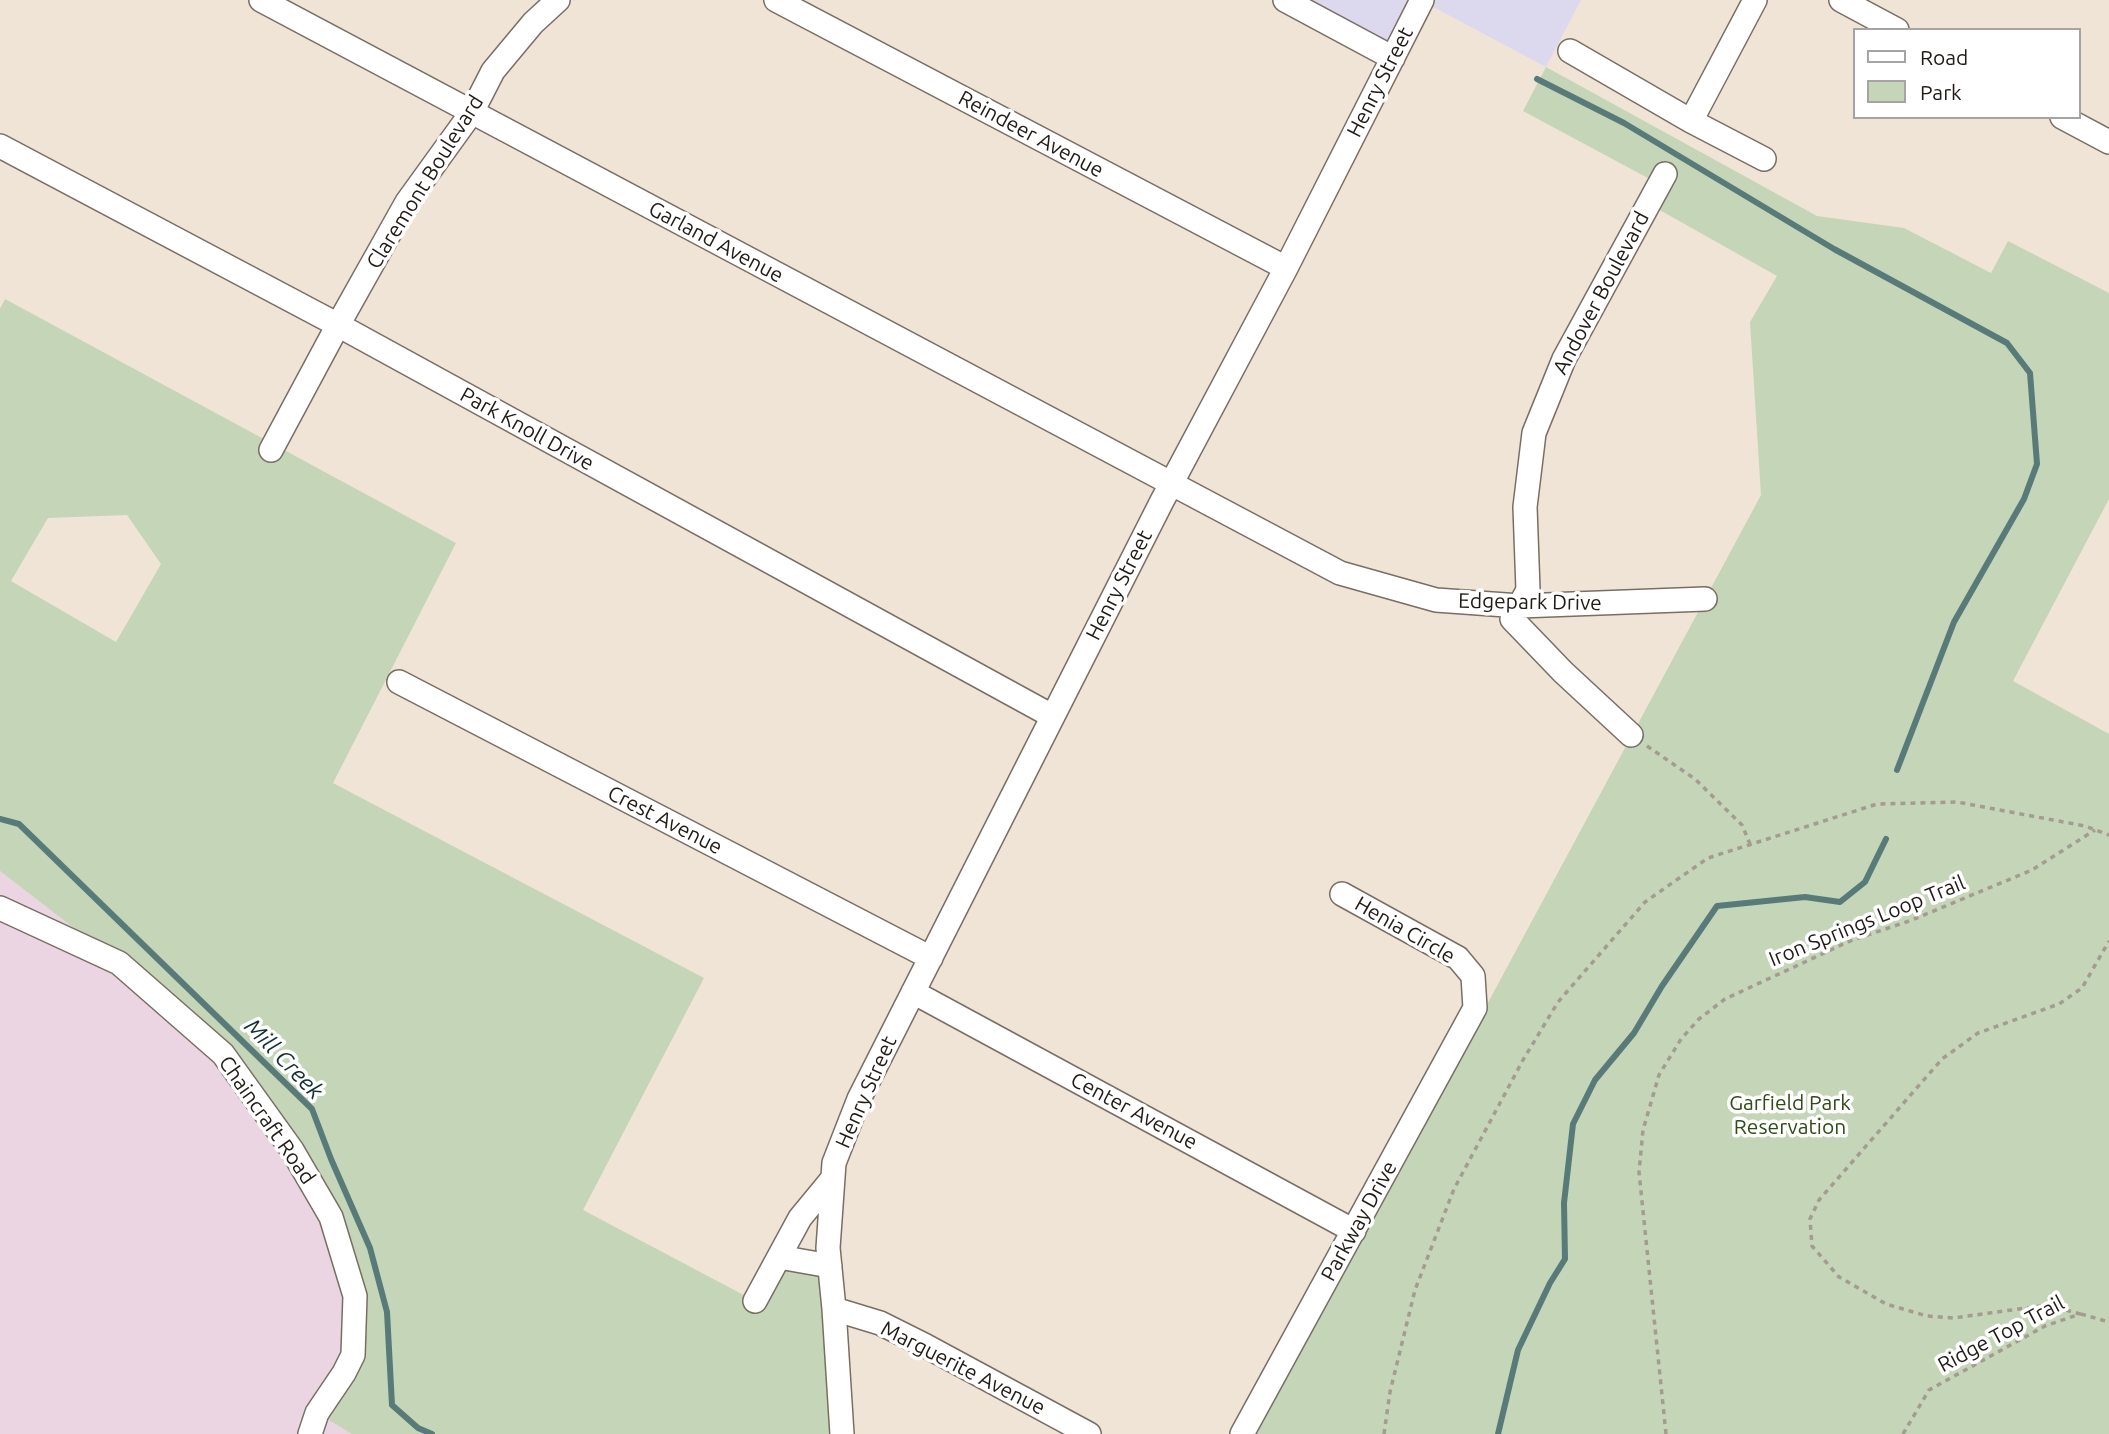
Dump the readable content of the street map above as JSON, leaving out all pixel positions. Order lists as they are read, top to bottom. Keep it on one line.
{"streets":{"street":["Henry Street","Reindeer Avenue","Claremont Boulevard","Garland Avenue","Andover Boulevard","Park Knoll Drive","Edgepark Drive","Crest Avenue","Henia Circle","Center Avenue","Chaincraft Road","Parkway Drive","Marguerite Avenue"],"path":["Iron Springs Loop Trail","Ridge Top Trail"]},"crossings":[["Henry Street","Reindeer Avenue"],["Henry Street","Garland Avenue"],["Henry Street","Park Knoll Drive"],["Henry Street","Edgepark Drive"],["Henry Street","Crest Avenue"],["Henry Street","Center Avenue"],["Henry Street","Marguerite Avenue"],["Claremont Boulevard","Garland Avenue"],["Claremont Boulevard","Park Knoll Drive"],["Garland Avenue","Edgepark Drive"],["Andover Boulevard","Edgepark Drive"],["Henia Circle","Parkway Drive"],["Center Avenue","Parkway Drive"]],"water":["Mill Creek"],"parks":["Garfield Park Reservation"],"legend":["Road","Park"]}
